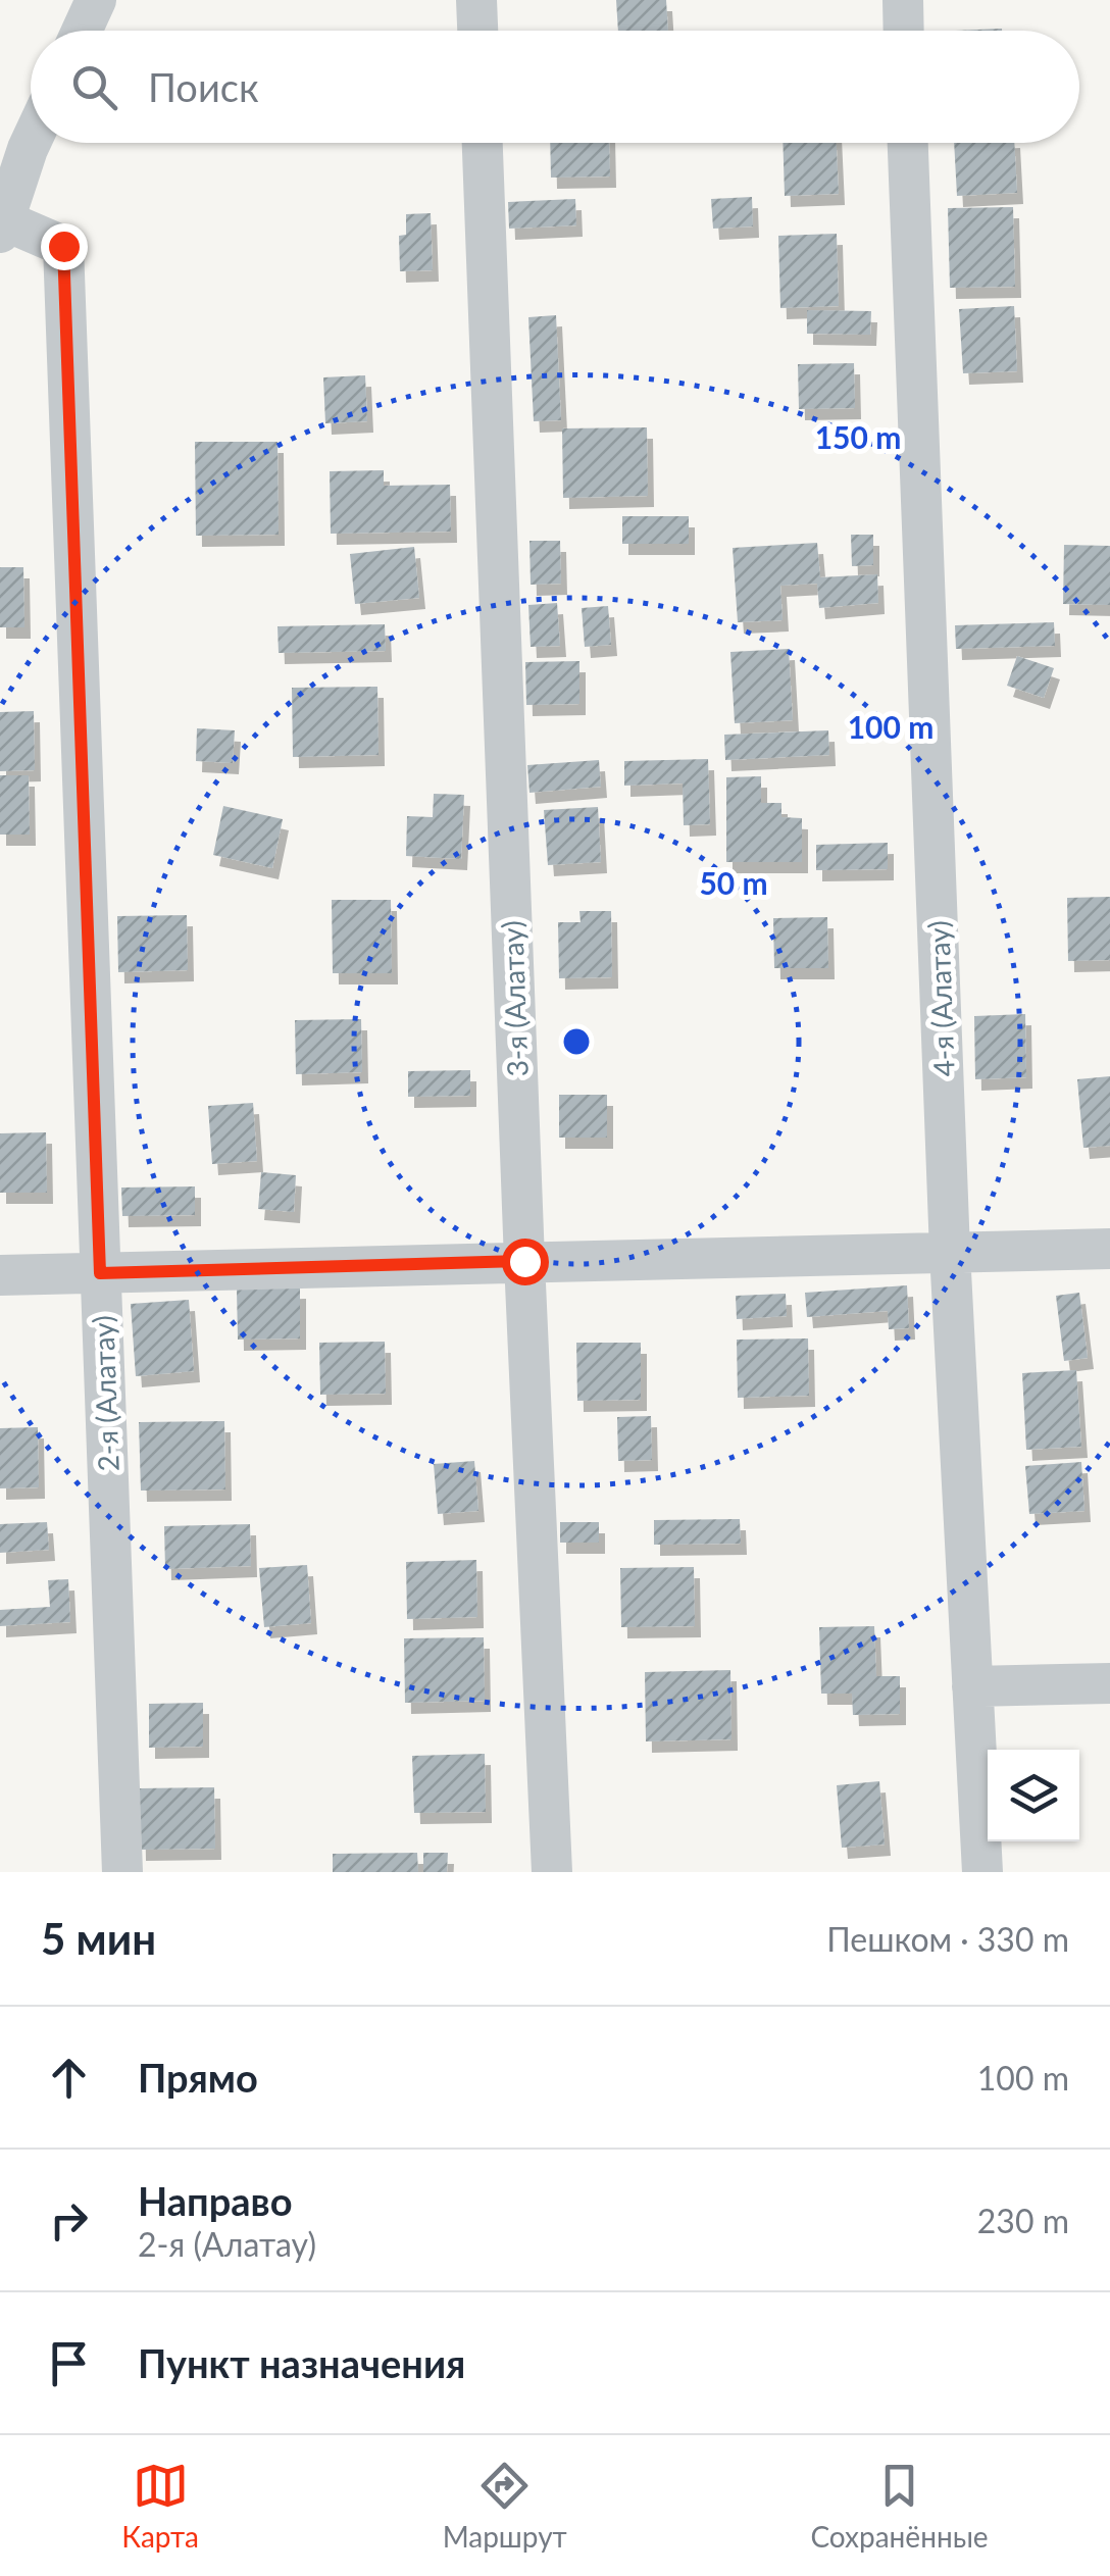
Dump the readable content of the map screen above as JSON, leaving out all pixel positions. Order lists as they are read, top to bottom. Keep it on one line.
{"streets":{"street":["3-я (Алатау)","4-я (Алатау)","2-я (Алатау)"]},"page":{"search":"Поиск","heading":["5 мин","Пешком · 330 m"],"list":[["Прямо","100 m"],["Направо","2-я (Алатау)","230 m"],"Пункт назначения"],"nav":["Карта","Маршрут","Сохранённые"]},"rings":["150 m","100 m","50 m"]}
